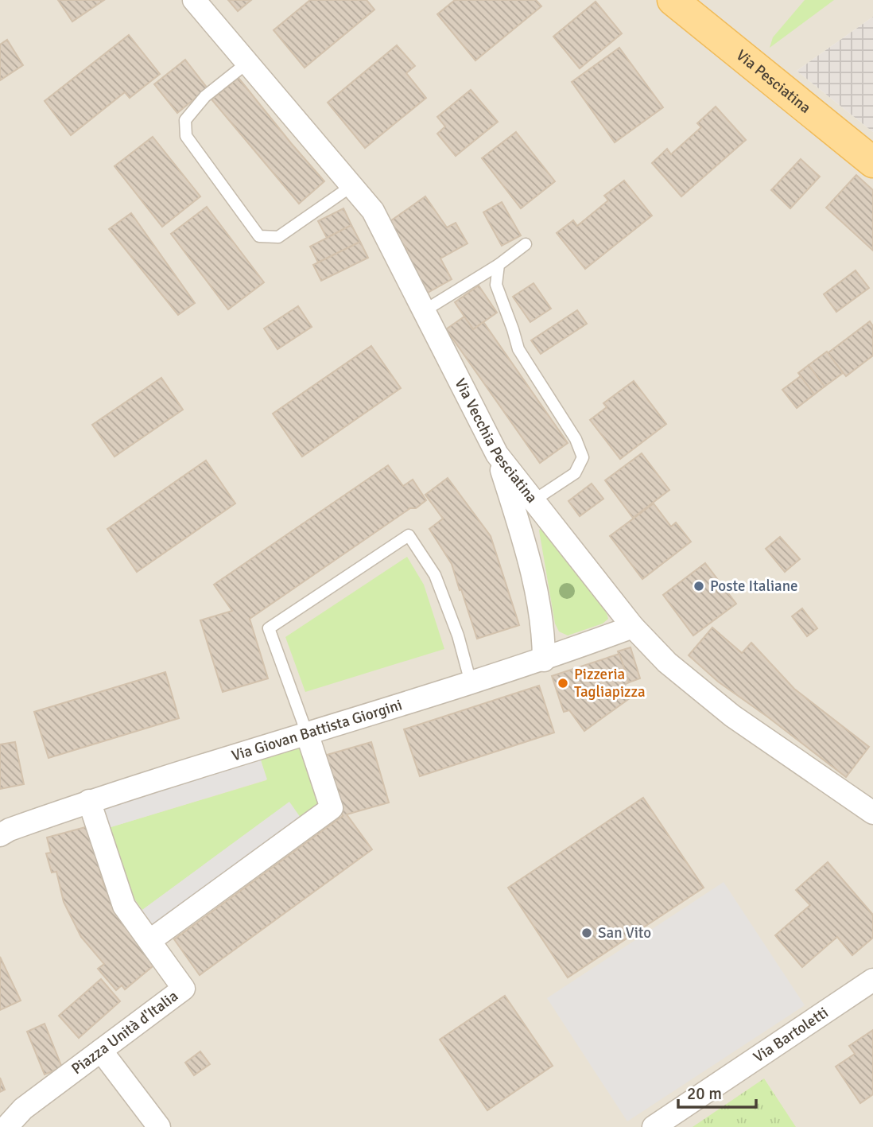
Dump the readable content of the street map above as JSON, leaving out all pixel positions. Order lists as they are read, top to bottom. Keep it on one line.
{"streets":{"main road":["Via Pesciatina"],"street":["Via Vecchia Pesciatina","Via Giovan Battista Giorgini","Piazza Unità d'Italia","Via Bartoletti"]},"crossings":[["Via Vecchia Pesciatina","Via Giovan Battista Giorgini"],["Via Giovan Battista Giorgini","Piazza Unità d'Italia"]],"places":["Poste Italiane","Pizzeria Tagliapizza","San Vito"],"scale_bar":"20 m"}
